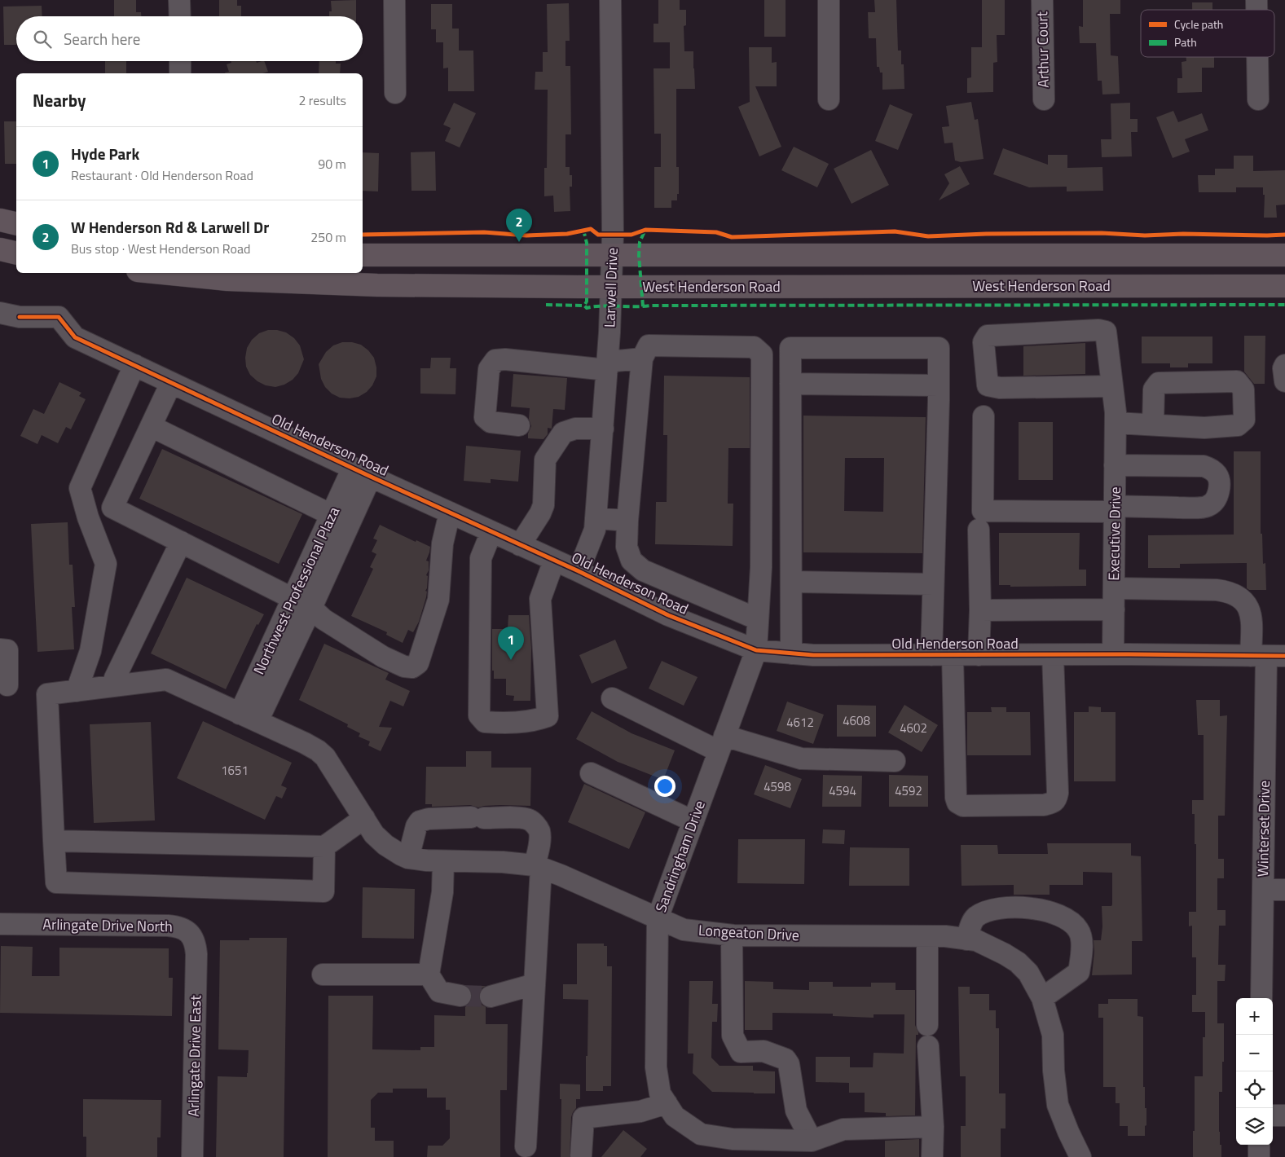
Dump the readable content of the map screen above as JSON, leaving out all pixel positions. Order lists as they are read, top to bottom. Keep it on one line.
{"streets":{"main road":["West Henderson Road"],"street":["Arthur Court","Larwell Drive","Old Henderson Road","Executive Drive","Northwest Professional Plaza","Winterset Drive","Sandringham Drive","Arlingate Drive North","Longeaton Drive","Arlingate Drive East"]},"crossings":[["West Henderson Road","Larwell Drive"],["Larwell Drive","Old Henderson Road"],["Old Henderson Road","Executive Drive"],["Old Henderson Road","Northwest Professional Plaza"],["Old Henderson Road","Winterset Drive"],["Old Henderson Road","Sandringham Drive"],["Executive Drive","Winterset Drive"],["Sandringham Drive","Longeaton Drive"],["Arlingate Drive North","Arlingate Drive East"]],"house_numbers":["4608","4612","4602","1651","4598","4594","4592"],"legend":["Cycle path","Path"],"page":{"search":"Search here","heading":["Nearby","2 results"],"list":[{"mark":"1","name":"Hyde Park","note":"Restaurant · Old Henderson Road","value":"90 m"},{"mark":"2","name":"W Henderson Rd & Larwell Dr","note":"Bus stop · West Henderson Road","value":"250 m"}],"pins":["2","1"],"map_buttons":["+","−"]}}
